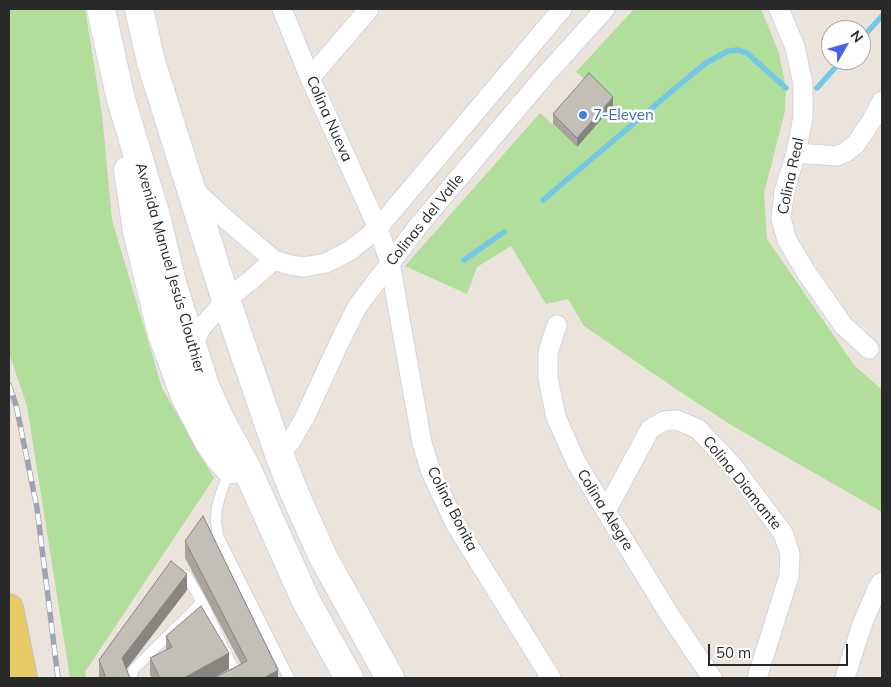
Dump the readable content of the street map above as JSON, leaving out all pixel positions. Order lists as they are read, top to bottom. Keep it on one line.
{"streets":{"street":["Colina Nueva","Colina Real","Colinas del Valle","Avenida Manuel Jesús Clouthier","Colina Diamante","Colina Bonita","Colina Alegre"]},"crossings":[["Colina Nueva","Colinas del Valle"],["Colina Nueva","Colina Bonita"],["Colinas del Valle","Colina Bonita"],["Colina Diamante","Colina Alegre"]],"places":["7-Eleven"],"scale_bar":"50 m","north":"top right"}
